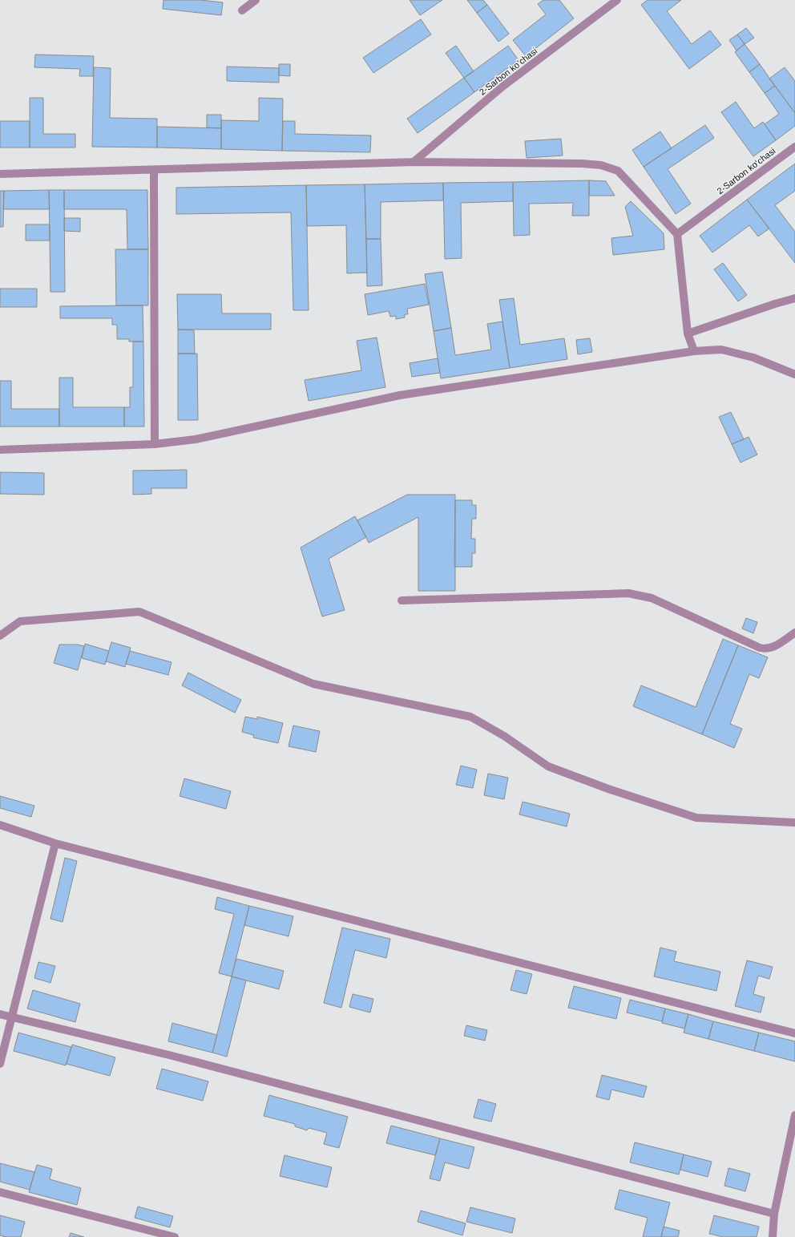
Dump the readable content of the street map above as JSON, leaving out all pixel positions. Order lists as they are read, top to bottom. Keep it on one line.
{"streets":{"street":["2-Sarbon koʻchasi"]}}
